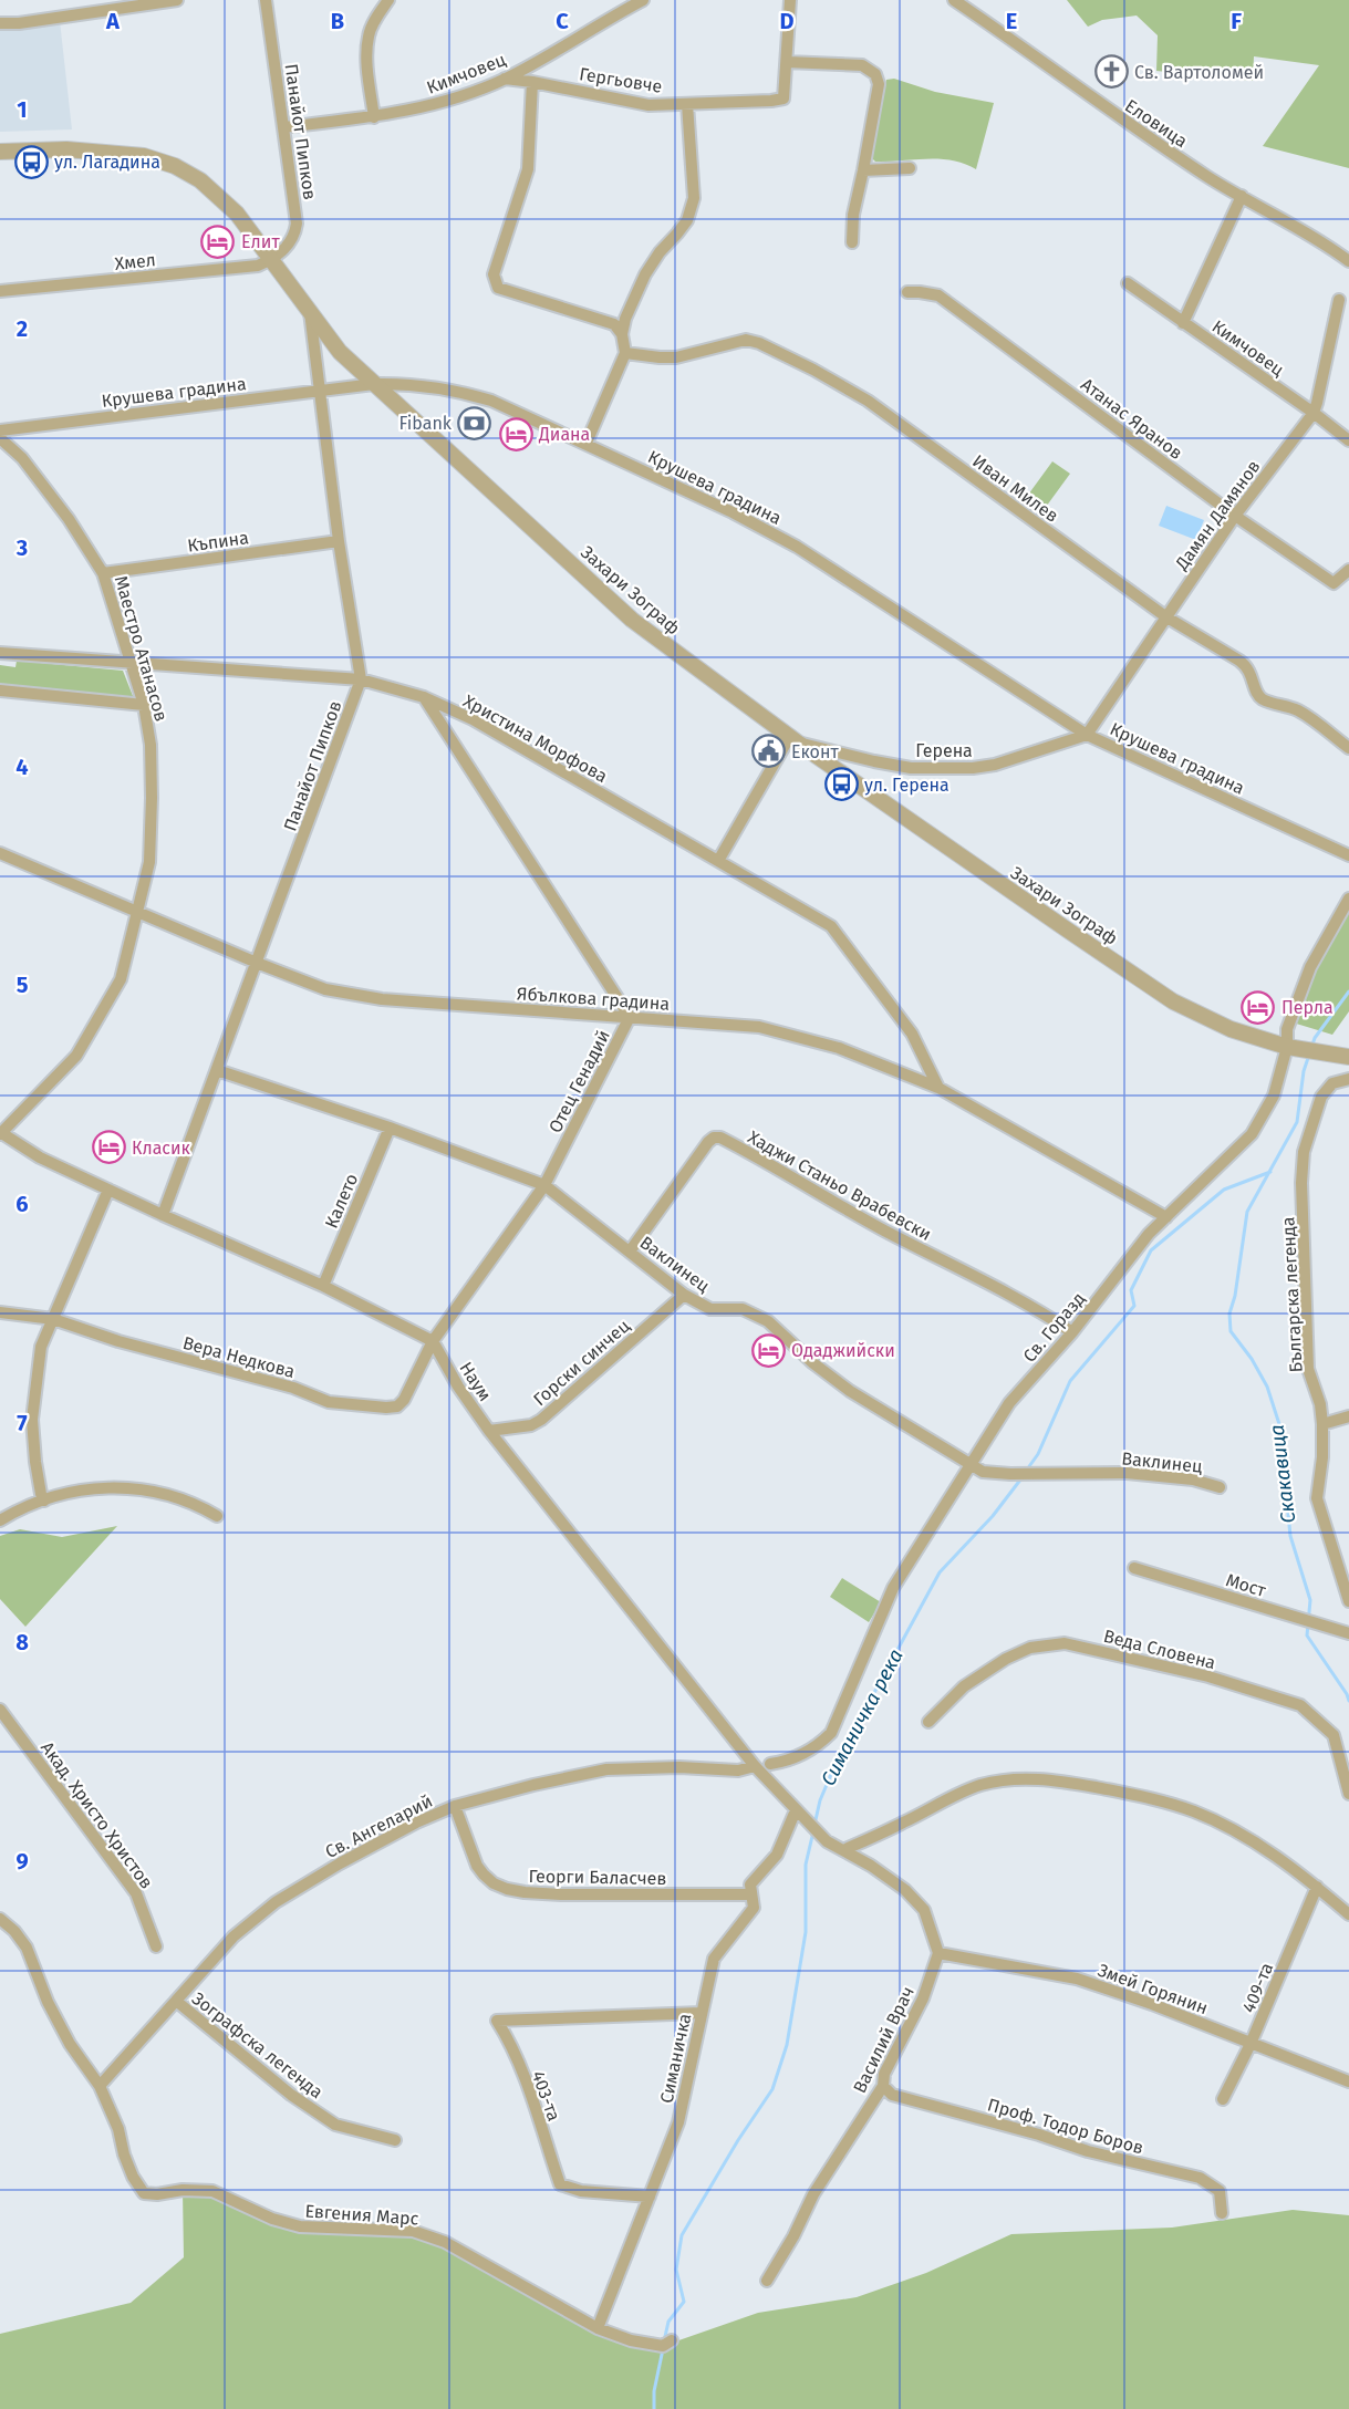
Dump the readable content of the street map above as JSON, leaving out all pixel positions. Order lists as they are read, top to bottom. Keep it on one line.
{"streets":{"street":["Кимчовец","Гергьовче","Еловица","Панайот Пипков","Хмел","Крушева градина","Атанас Яранов","Иван Милев","Дамян Дамянов","Къпина","Захари Зограф","Маестро Атанасов","Христина Морфова","Герена","Ябълкова градина","Отец Генадий","Хаджи Станьо Врабевски","Калето","Ваклинец","Българска легенда","Св. Горазд","Вера Недкова","Горски синчец","Наум","Мост","Веда Словена","Акад. Христо Христов","Св. Ангеларий","Георги Баласчев","409-та","Змей Горянин","Василий Врач","Зографска легенда","Симаничка","403-та","Проф. Тодор Боров","Евгения Марс"]},"crossings":[["Кимчовец","Гергьовче"],["Кимчовец","Панайот Пипков"],["Кимчовец","Дамян Дамянов"],["Панайот Пипков","Хмел"],["Панайот Пипков","Крушева градина"],["Панайот Пипков","Къпина"],["Панайот Пипков","Захари Зограф"],["Панайот Пипков","Христина Морфова"],["Панайот Пипков","Ябълкова градина"],["Панайот Пипков","Ваклинец"],["Хмел","Захари Зограф"],["Крушева градина","Дамян Дамянов"],["Крушева градина","Захари Зограф"],["Крушева градина","Герена"],["Атанас Яранов","Дамян Дамянов"],["Иван Милев","Дамян Дамянов"],["Дамян Дамянов","Герена"],["Къпина","Маестро Атанасов"],["Захари Зограф","Герена"],["Захари Зограф","Св. Горазд"],["Маестро Атанасов","Христина Морфова"],["Маестро Атанасов","Ябълкова градина"],["Христина Морфова","Ябълкова градина"],["Христина Морфова","Отец Генадий"],["Ябълкова градина","Отец Генадий"],["Ябълкова градина","Св. Горазд"],["Отец Генадий","Ваклинец"],["Отец Генадий","Вера Недкова"],["Отец Генадий","Наум"],["Хаджи Станьо Врабевски","Ваклинец"],["Хаджи Станьо Врабевски","Св. Горазд"],["Калето","Ваклинец"],["Ваклинец","Св. Горазд"],["Ваклинец","Горски синчец"],["Вера Недкова","Наум"],["Горски синчец","Наум"],["Наум","Св. Ангеларий"],["Наум","Симаничка"],["Св. Ангеларий","Георги Баласчев"],["Св. Ангеларий","Зографска легенда"],["Св. Ангеларий","Евгения Марс"],["Георги Баласчев","Симаничка"],["409-та","Змей Горянин"],["Змей Горянин","Василий Врач"],["Василий Врач","Проф. Тодор Боров"],["Симаничка","403-та"],["Симаничка","Евгения Марс"]],"water":["Скакавица","Симаничка река"],"places":{"church":["Св. Вартоломей"],"bus stop":["ул. Лагадина","ул. Герена"],"hotel":["Елит","Диана","Перла","Класик","Одаджийски"],"bank":["Fibank"],"public building":["Еконт"]},"grid":{"columns":["A","B","C","D","E","F"],"rows":["1","2","3","4","5","6","7","8","9"]}}
